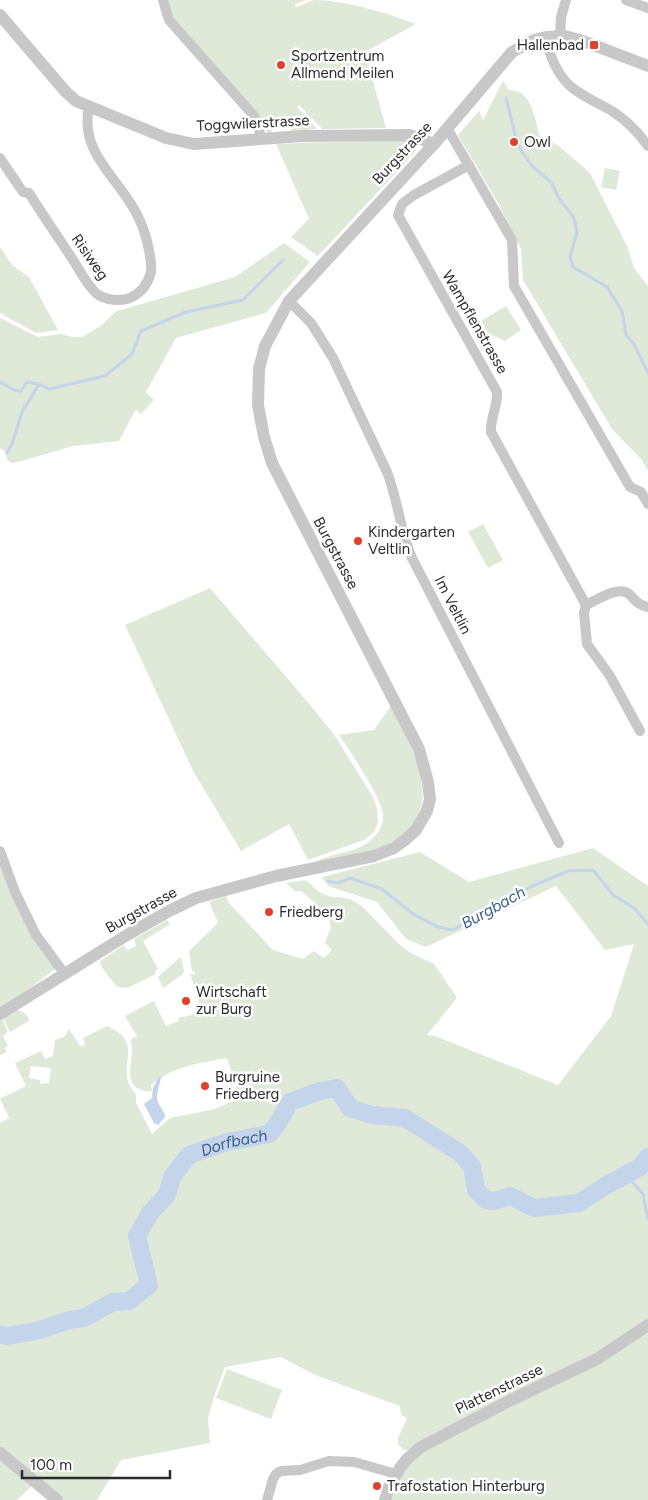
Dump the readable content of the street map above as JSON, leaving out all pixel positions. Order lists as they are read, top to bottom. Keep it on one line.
{"streets":{"street":["Toggwilerstrasse","Burgstrasse","Risiweg","Wampflenstrasse","Im Veltlin","Plattenstrasse"]},"crossings":[["Toggwilerstrasse","Burgstrasse"],["Toggwilerstrasse","Risiweg"],["Burgstrasse","Im Veltlin"]],"water":["Burgbach","Dorfbach"],"places":{"transit":["Hallenbad"],"other":["Sportzentrum Allmend Meilen","Owl","Kindergarten Veltlin","Friedberg","Wirtschaft zur Burg","Burgruine Friedberg","Trafostation Hinterburg"]},"scale_bar":"100 m"}
